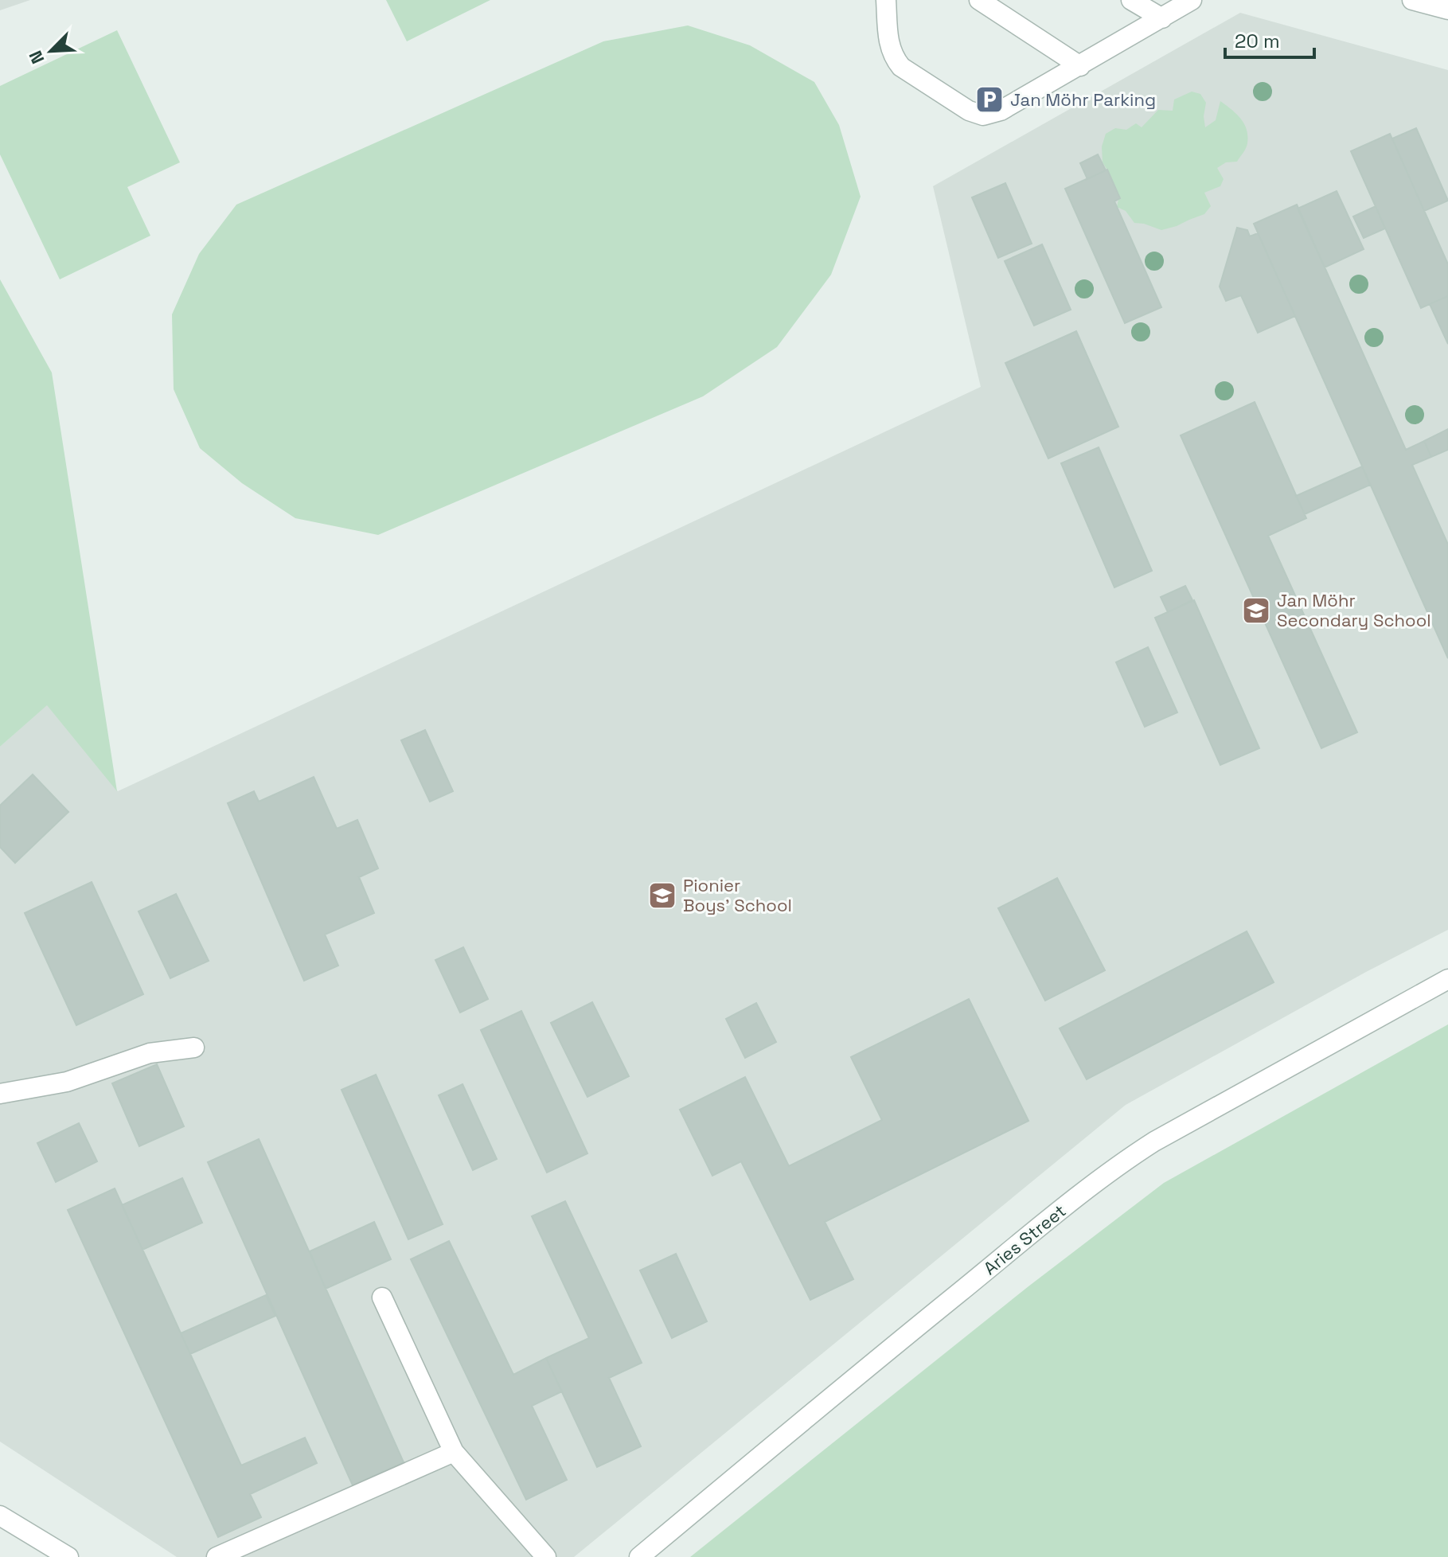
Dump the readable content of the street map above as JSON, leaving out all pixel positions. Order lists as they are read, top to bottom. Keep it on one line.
{"streets":{"street":["Aries Street"]},"places":{"parking":["Jan Möhr Parking"],"school or university":["Jan Möhr Secondary School","Pionier Boys' School"]},"scale_bar":"20 m","north":"bottom left"}
